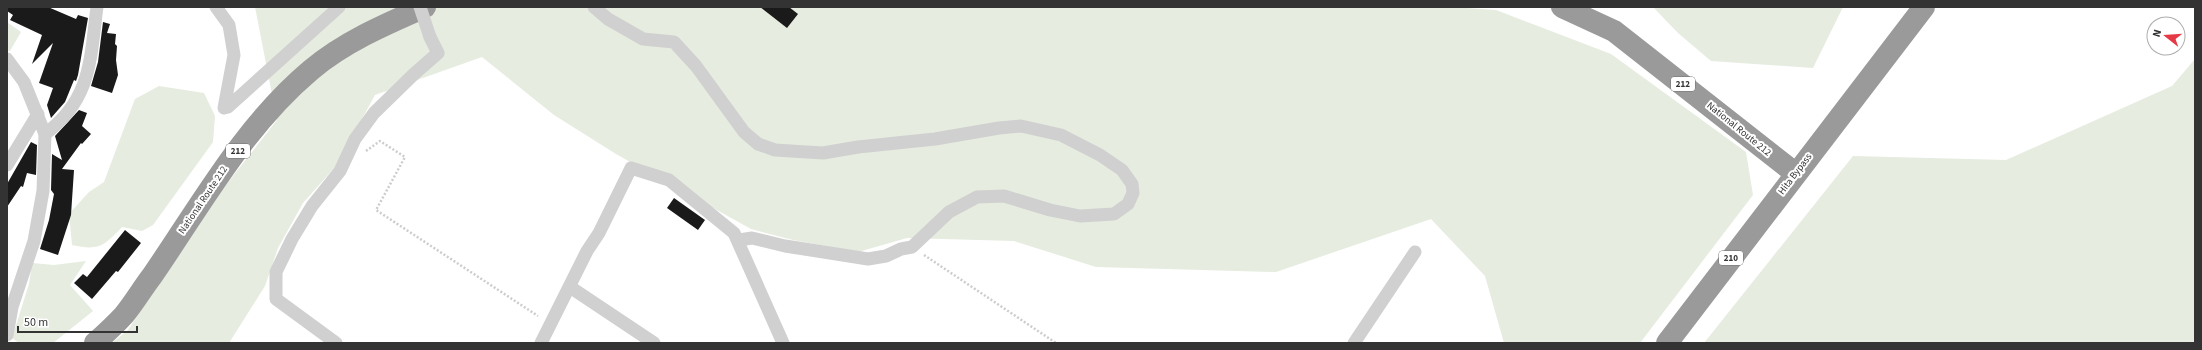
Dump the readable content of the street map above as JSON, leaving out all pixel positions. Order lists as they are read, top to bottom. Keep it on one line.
{"streets":{"highway":["212","National Route 212","Hita Bypass","210"]},"crossings":[["National Route 212","Hita Bypass"]],"scale_bar":"50 m","north":"left"}
